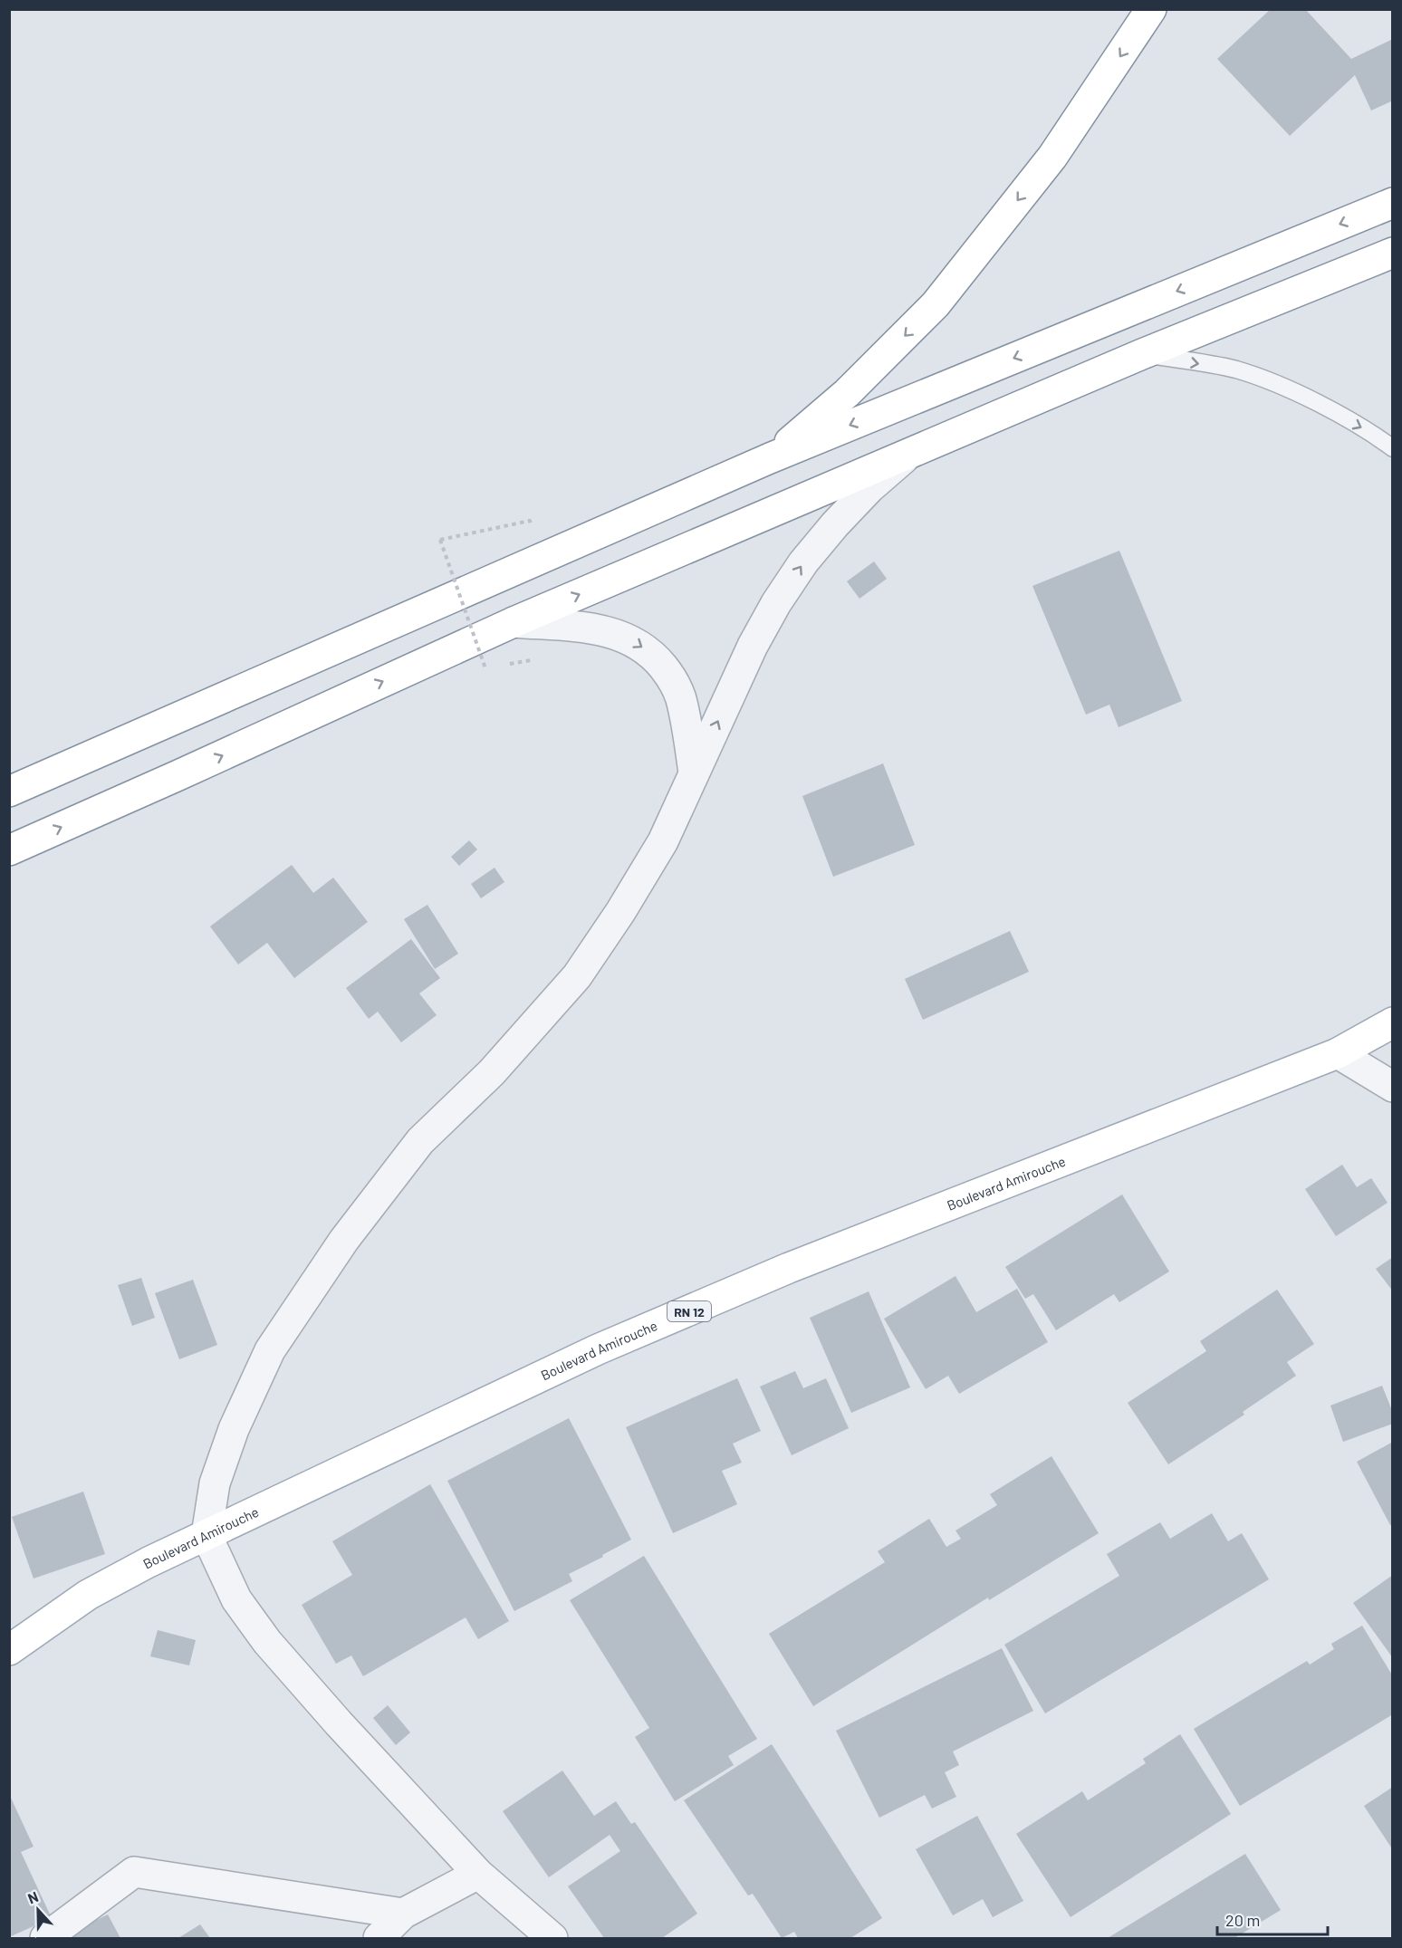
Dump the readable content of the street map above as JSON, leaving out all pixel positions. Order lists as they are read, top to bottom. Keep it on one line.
{"streets":{"main road":["Boulevard Amirouche","RN 12"]},"scale_bar":"20 m","north":"top"}
